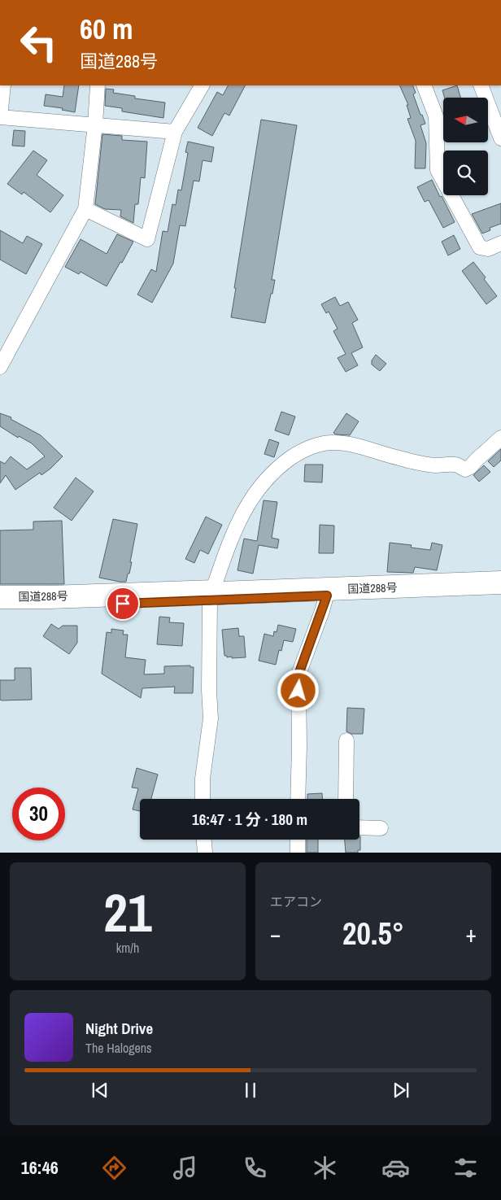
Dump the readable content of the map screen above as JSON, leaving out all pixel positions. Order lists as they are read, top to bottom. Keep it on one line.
{"streets":{"highway":["国道288号"]},"north":"left","page":{"turn":["60 m","国道288号"],"limit":"30","trip":"16:47 · 1 分 · 180 m","tile":[["21","km/h"],"エアコン"],"heat":["−","20.5°","+"],"song":["Night Drive","The Halogens"],"tabs":"16:46"}}
